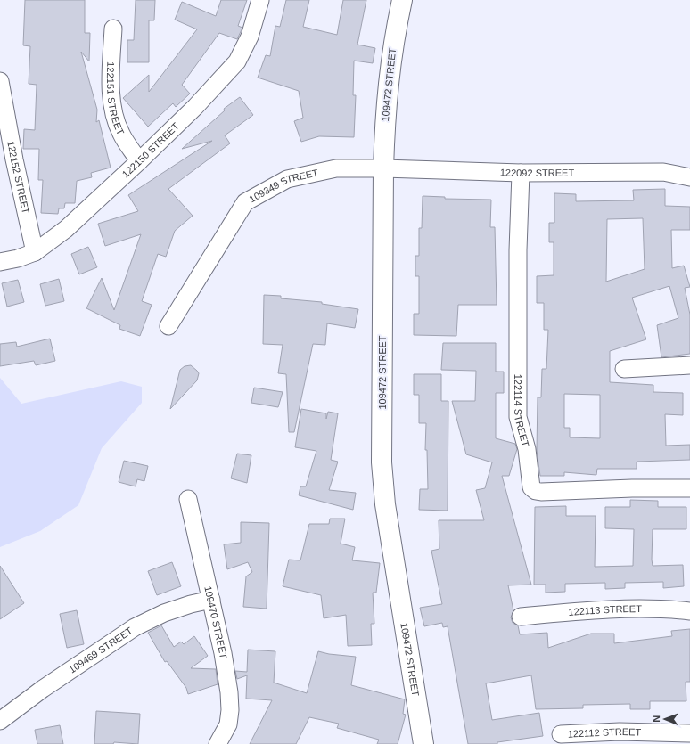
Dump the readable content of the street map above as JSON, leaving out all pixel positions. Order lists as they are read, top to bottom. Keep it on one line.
{"streets":{"street":["109472 STREET","122151 STREET","122150 STREET","122092 STREET","122152 STREET","109349 STREET","122114 STREET","122113 STREET","109470 STREET","109469 STREET","122112 STREET"]},"crossings":[["109472 STREET","122092 STREET"],["109472 STREET","109349 STREET"],["122151 STREET","122150 STREET"],["122150 STREET","122152 STREET"],["122092 STREET","109349 STREET"],["122092 STREET","122114 STREET"],["109470 STREET","109469 STREET"]],"north":"left"}
